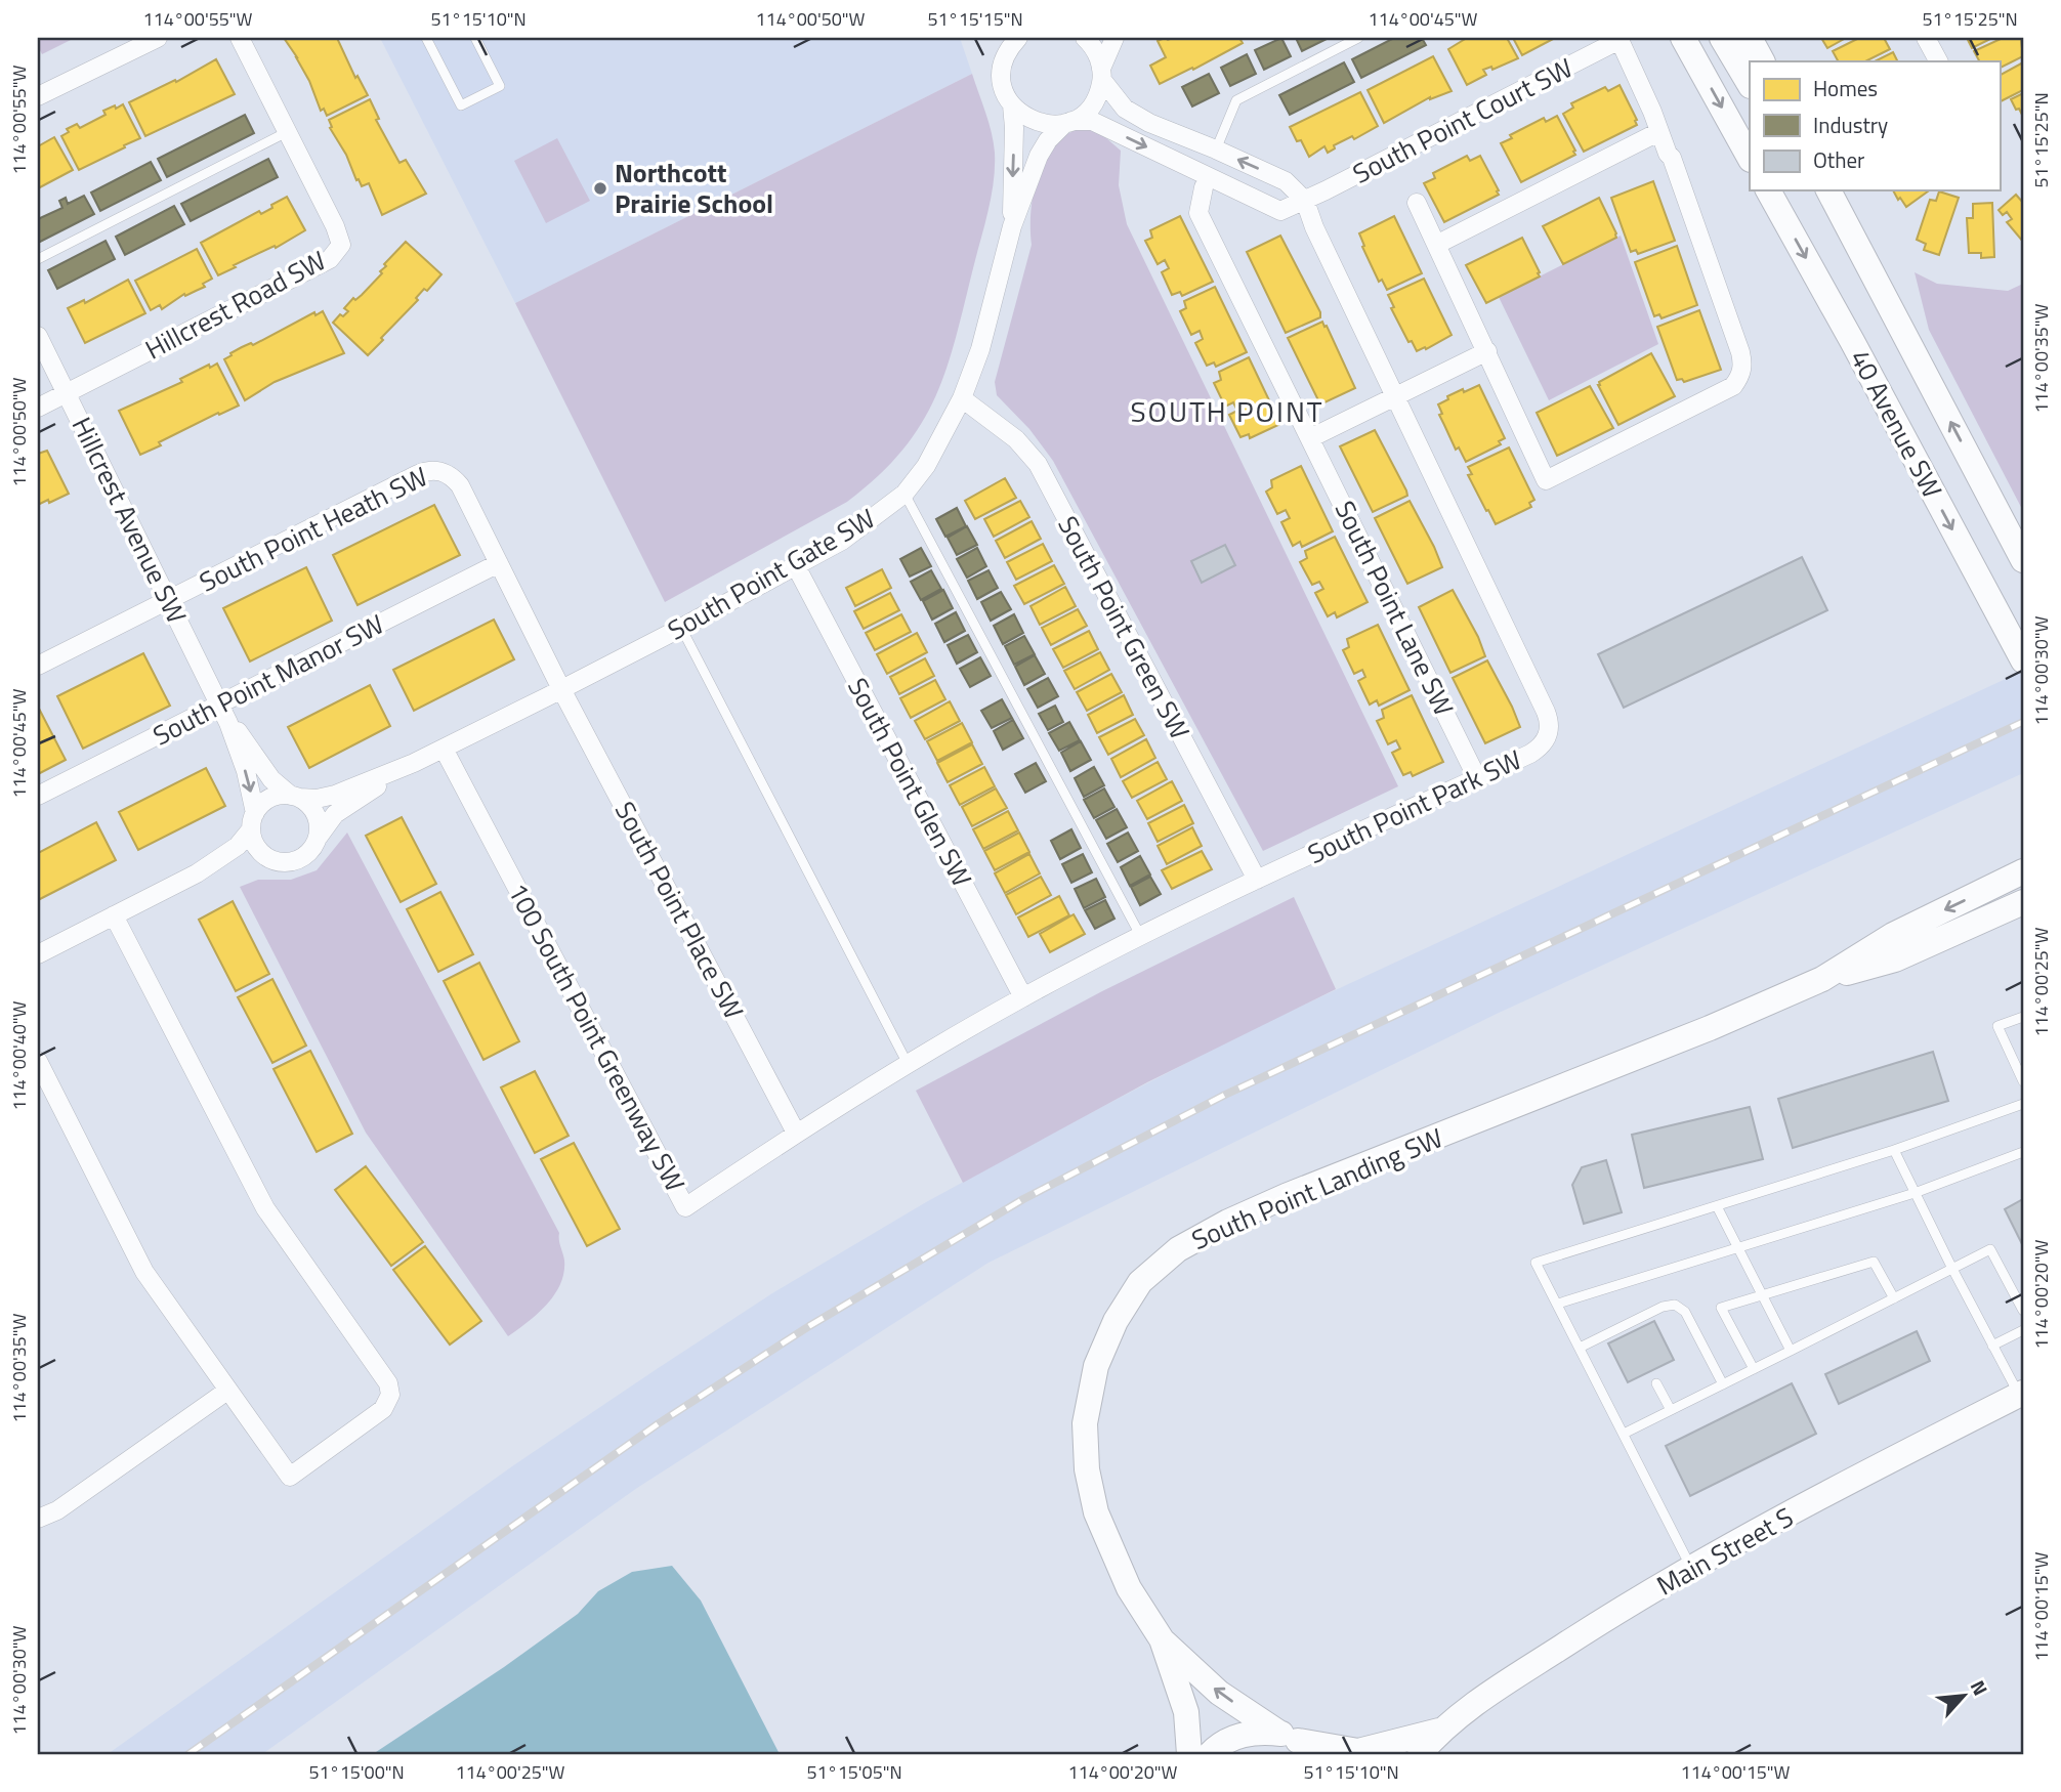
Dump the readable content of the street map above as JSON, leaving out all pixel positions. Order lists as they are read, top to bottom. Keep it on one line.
{"streets":{"main road":["40 Avenue SW","South Point Landing SW","Main Street S"],"street":["South Point Court SW","Hillcrest Road SW","Hillcrest Avenue SW","South Point Heath SW","South Point Gate SW","South Point Lane SW","South Point Green SW","South Point Manor SW","South Point Glen SW","South Point Park SW","South Point Place SW","100 South Point Greenway SW"]},"crossings":[["South Point Court SW","South Point Park SW"],["Hillcrest Road SW","Hillcrest Avenue SW"],["Hillcrest Avenue SW","South Point Heath SW"],["Hillcrest Avenue SW","South Point Gate SW"],["Hillcrest Avenue SW","South Point Manor SW"],["South Point Heath SW","South Point Gate SW"],["South Point Heath SW","South Point Manor SW"],["South Point Heath SW","South Point Place SW"],["South Point Gate SW","South Point Green SW"],["South Point Gate SW","South Point Glen SW"],["South Point Gate SW","South Point Park SW"],["South Point Gate SW","South Point Place SW"],["South Point Gate SW","100 South Point Greenway SW"],["South Point Lane SW","South Point Park SW"],["South Point Green SW","South Point Park SW"],["South Point Glen SW","South Point Park SW"],["South Point Park SW","South Point Place SW"],["South Point Park SW","100 South Point Greenway SW"],["South Point Place SW","100 South Point Greenway SW"],["South Point Landing SW","Main Street S"]],"districts":["SOUTH POINT"],"places":["Northcott Prairie School"],"legend":["Homes","Industry","Other"],"north":"top right","coordinates":["114°00'55\"W","51°15'10\"N","114°00'50\"W","51°15'15\"N","114°00'45\"W","51°15'25\"N","114°00'35\"W","114°00'30\"W","114°00'25\"W","114°00'40\"W","114°00'20\"W","114°00'15\"W","51°15'00\"N","51°15'05\"N"]}
